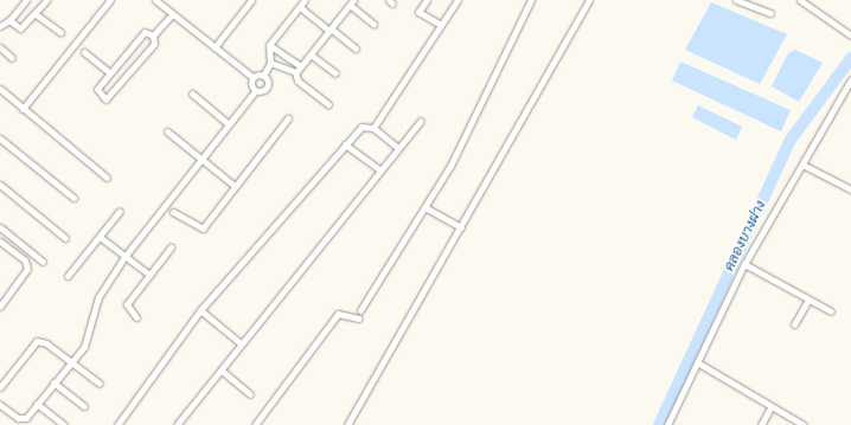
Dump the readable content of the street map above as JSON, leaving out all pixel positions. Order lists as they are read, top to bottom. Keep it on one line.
{"water":["คลองบางฝาง"]}
